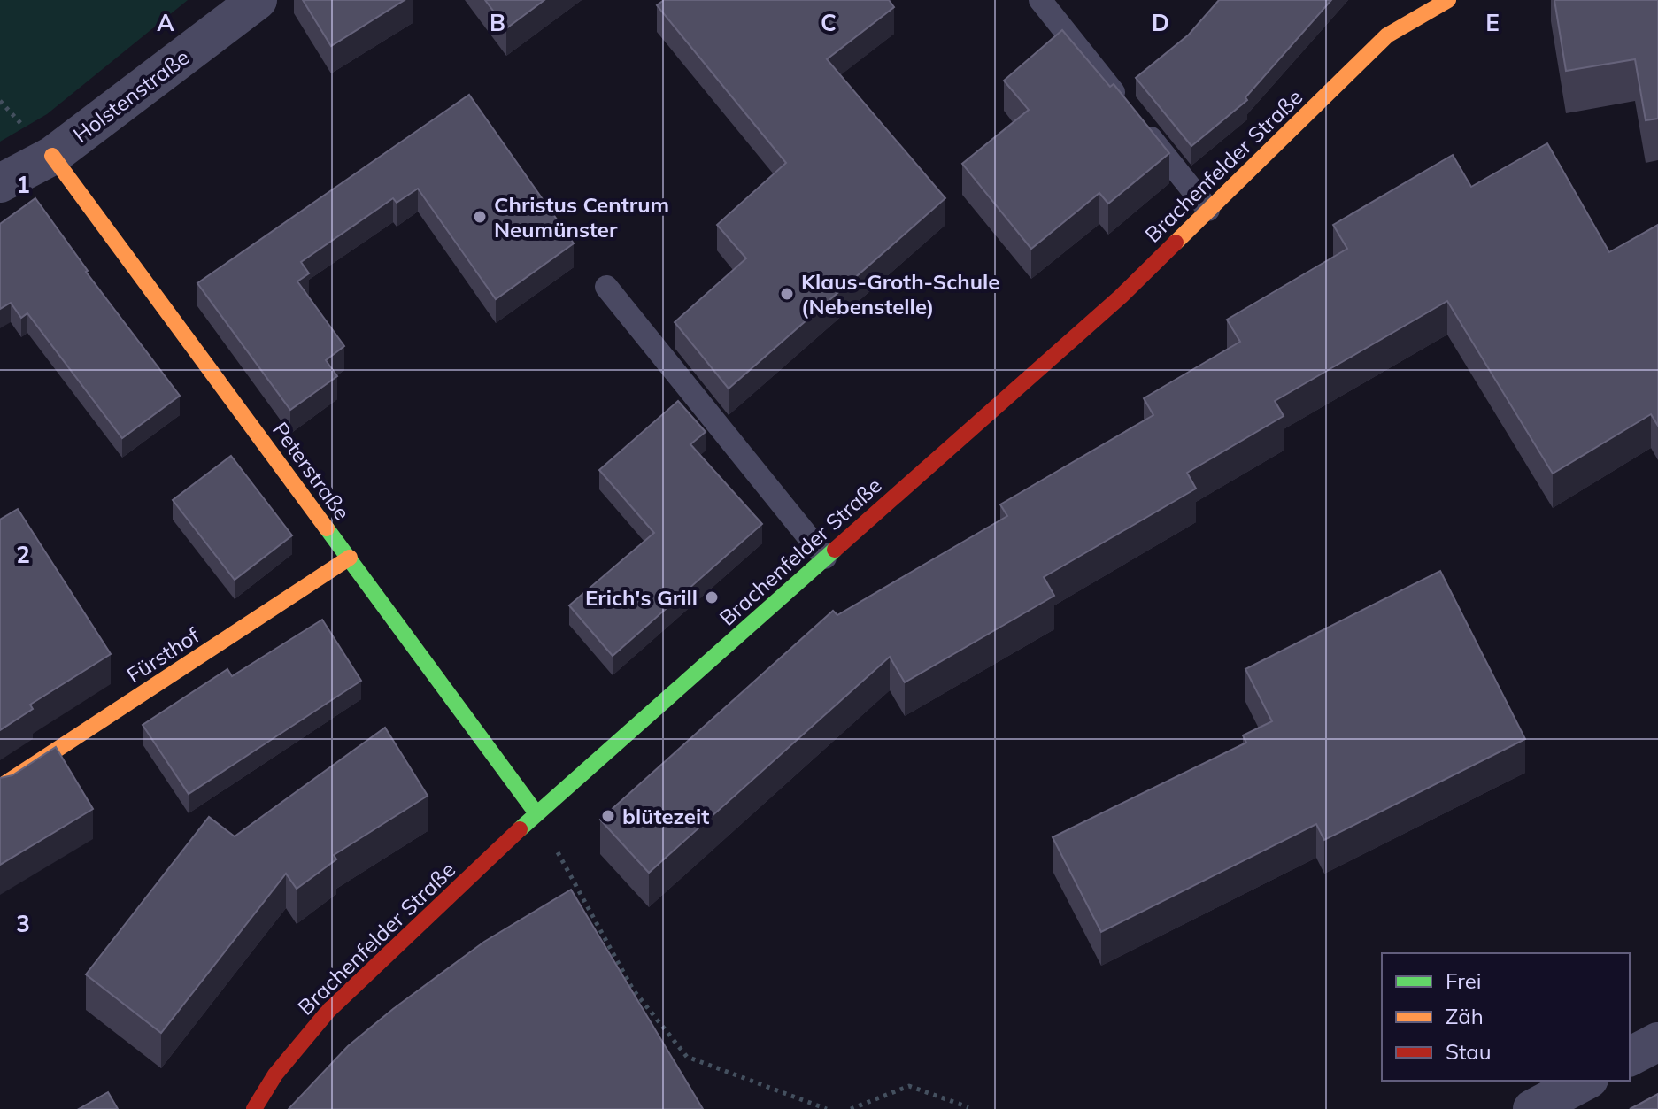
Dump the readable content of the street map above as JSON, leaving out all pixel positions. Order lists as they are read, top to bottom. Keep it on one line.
{"streets":{"street":["Holstenstraße","Brachenfelder Straße","Peterstraße","Fürsthof"]},"crossings":[["Holstenstraße","Peterstraße"],["Brachenfelder Straße","Peterstraße"],["Peterstraße","Fürsthof"]],"places":["Christus Centrum Neumünster","Klaus-Groth-Schule (Nebenstelle)","Erich's Grill","blütezeit"],"legend":["Frei","Zäh","Stau"],"grid":{"columns":["A","B","C","D","E"],"rows":["1","2","3"]}}
